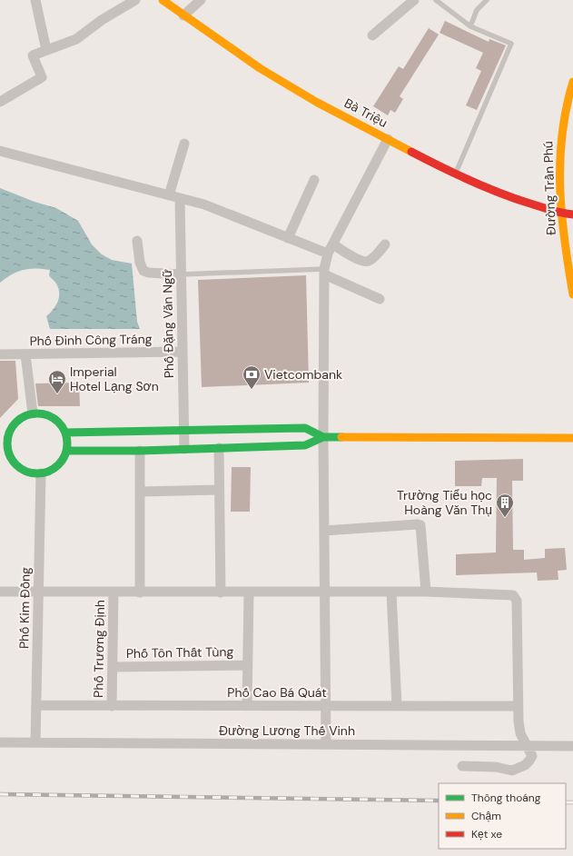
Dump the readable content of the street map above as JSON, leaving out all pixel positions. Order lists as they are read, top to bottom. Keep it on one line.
{"streets":{"street":["Bà Triệu","Đường Trần Phú","Phố Đặng Văn Ngữ","Phố Đinh Công Tráng","Phố Kim Đồng","Phố Trương Định","Phố Tôn Thất Tùng","Phố Cao Bá Quát","Đường Lương Thế Vinh"]},"crossings":[["Bà Triệu","Đường Trần Phú"],["Phố Đặng Văn Ngữ","Phố Đinh Công Tráng"],["Phố Kim Đồng","Phố Cao Bá Quát"],["Phố Kim Đồng","Đường Lương Thế Vinh"],["Phố Trương Định","Phố Tôn Thất Tùng"],["Phố Trương Định","Phố Cao Bá Quát"]],"places":{"bank":["Vietcombank"],"hotel":["Imperial Hotel Lạng Sơn"],"building":["Trường Tiểu học Hoàng Văn Thụ"]},"legend":["Thông thoáng","Chậm","Kẹt xe"]}
